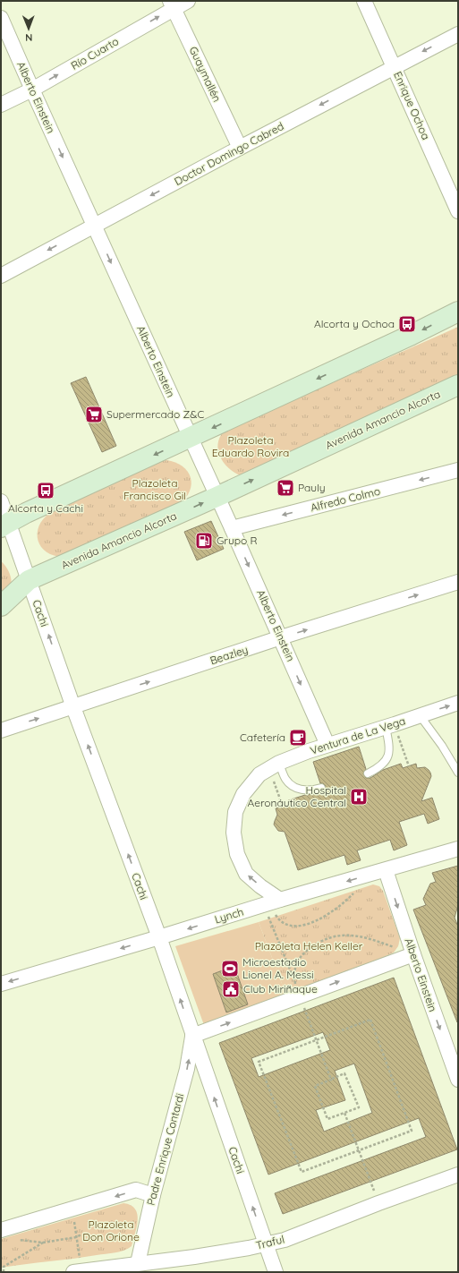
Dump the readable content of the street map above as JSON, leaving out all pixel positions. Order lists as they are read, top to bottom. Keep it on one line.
{"streets":{"main road":["Avenida Amancio Alcorta"],"street":["Río Cuarto","Guaymallén","Alberto Einstein","Enrique Ochoa","Doctor Domingo Cabred","Alfredo Colmo","Cachi","Beazley","Ventura de La Vega","Lynch","Padre Enrique Contardi","Traful"]},"crossings":[["Río Cuarto","Guaymallén"],["Río Cuarto","Alberto Einstein"],["Guaymallén","Doctor Domingo Cabred"],["Alberto Einstein","Doctor Domingo Cabred"],["Alberto Einstein","Avenida Amancio Alcorta"],["Alberto Einstein","Alfredo Colmo"],["Alberto Einstein","Beazley"],["Alberto Einstein","Ventura de La Vega"],["Alberto Einstein","Lynch"],["Enrique Ochoa","Doctor Domingo Cabred"],["Avenida Amancio Alcorta","Cachi"],["Cachi","Beazley"],["Cachi","Lynch"],["Cachi","Padre Enrique Contardi"],["Cachi","Traful"],["Padre Enrique Contardi","Traful"]],"one_way":["Río Cuarto","Alberto Einstein","Doctor Domingo Cabred","Alfredo Colmo","Cachi","Beazley","Padre Enrique Contardi"],"parks":["Plazoleta Eduardo Rovira","Plazoleta Francisco Gil","Plazoleta Helen Keller","Plazoleta Don Orione"],"places":{"bus stop":["Alcorta y Ochoa","Alcorta y Cachi"],"supermarket":["Supermercado Z&C","Pauly"],"fuel station":["Grupo R"],"cafe":["Cafetería"],"hospital":["Hospital Aeronáutico Central"],"sports":["Microestadio Lionel A. Messi"],"public building":["Club Miriñaque"]},"north":"bottom"}
